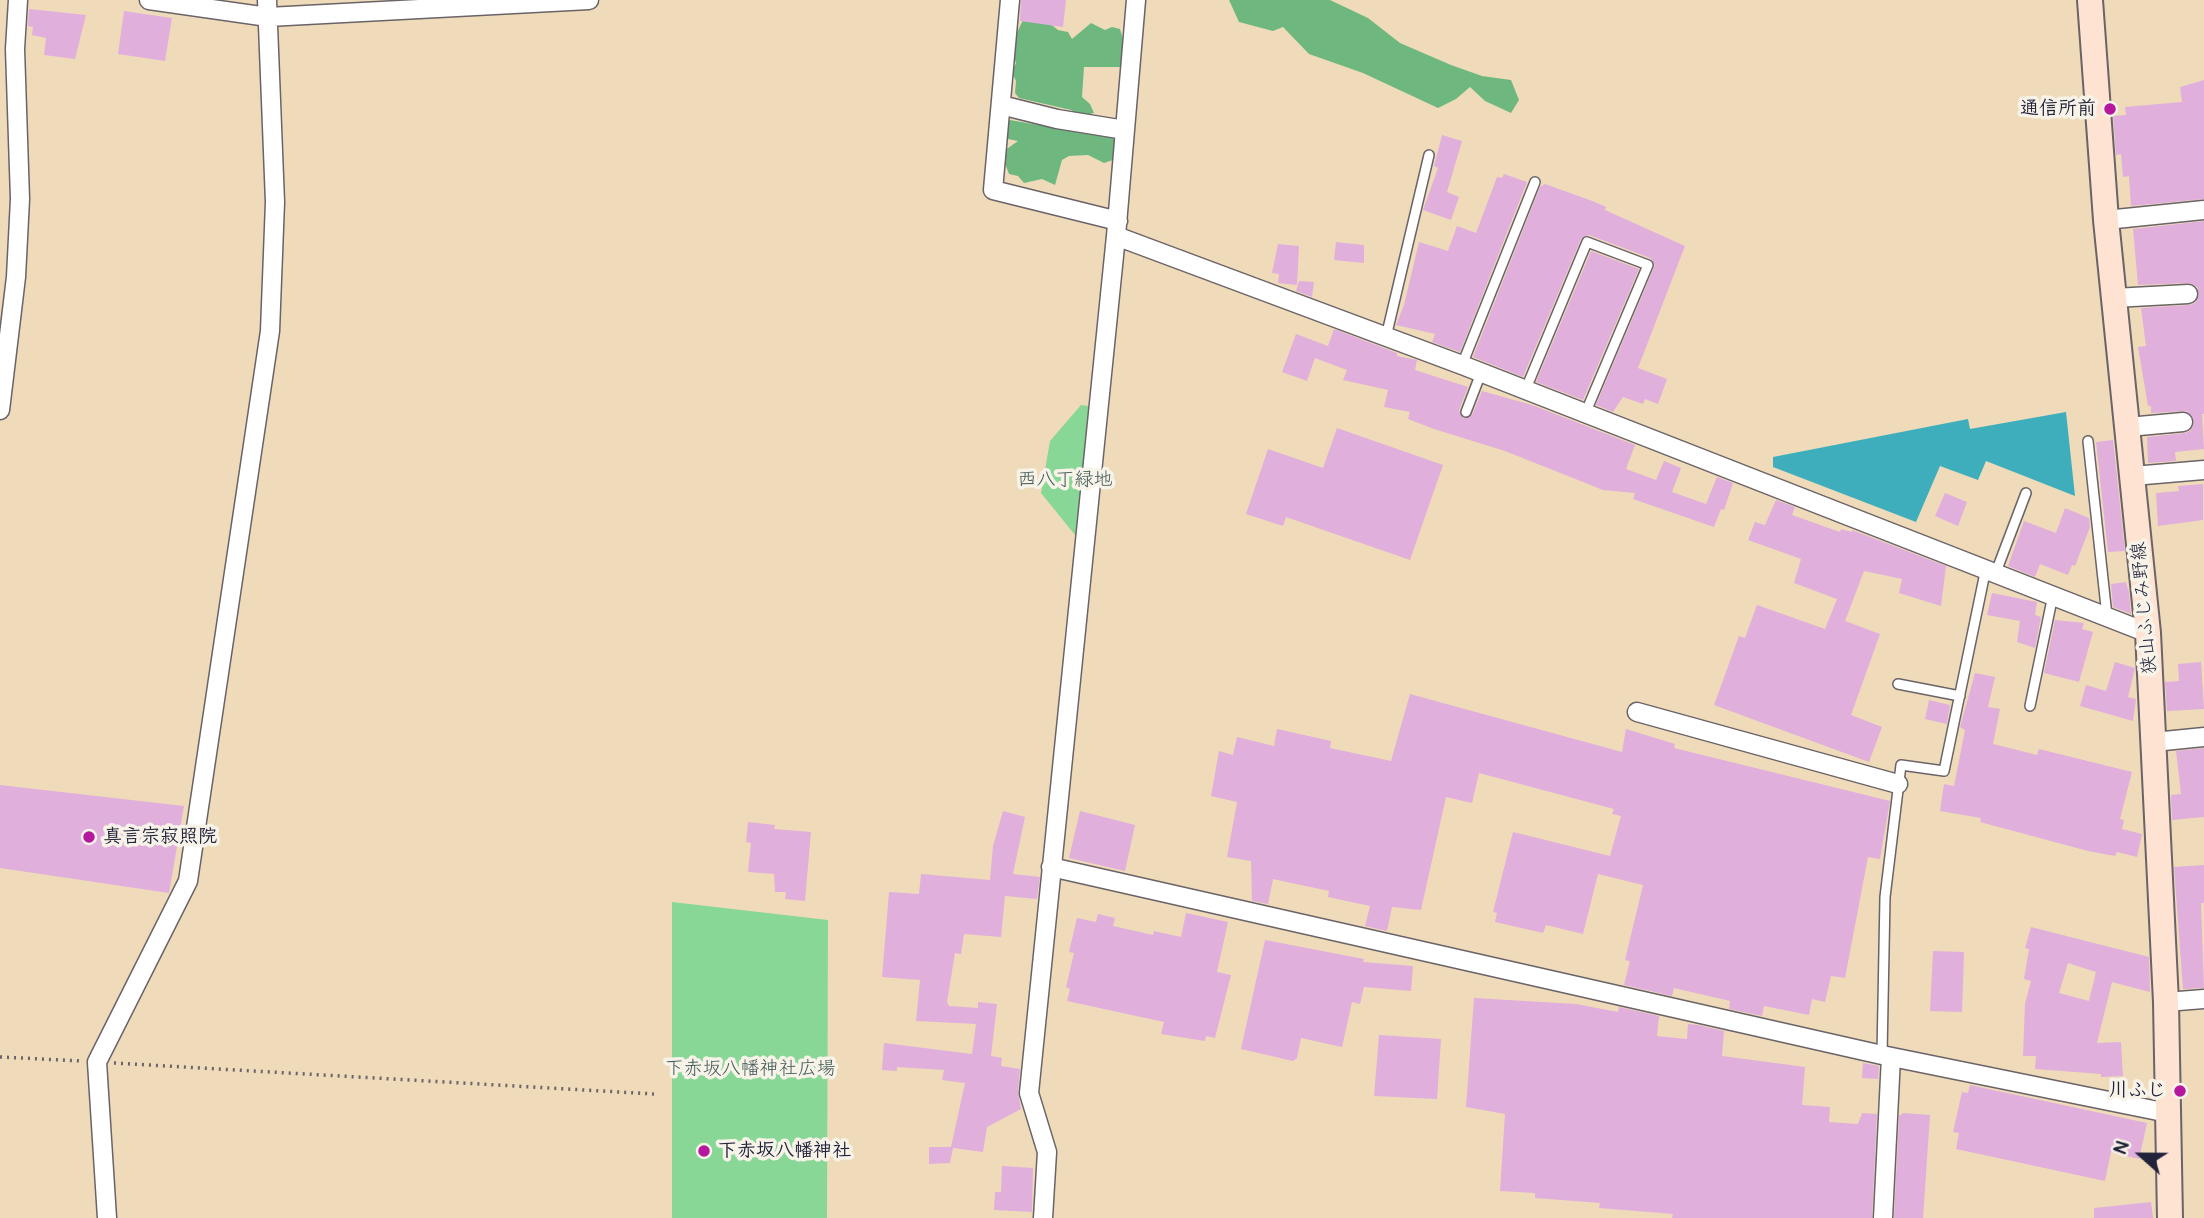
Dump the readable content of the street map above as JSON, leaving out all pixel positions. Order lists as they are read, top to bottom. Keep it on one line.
{"streets":{"main road":["狭山ふじみ野線"]},"parks":["西八丁緑地","下赤坂八幡神社広場"],"places":["通信所前","真言宗寂照院","川ふじ","下赤坂八幡神社"],"north":"left"}
